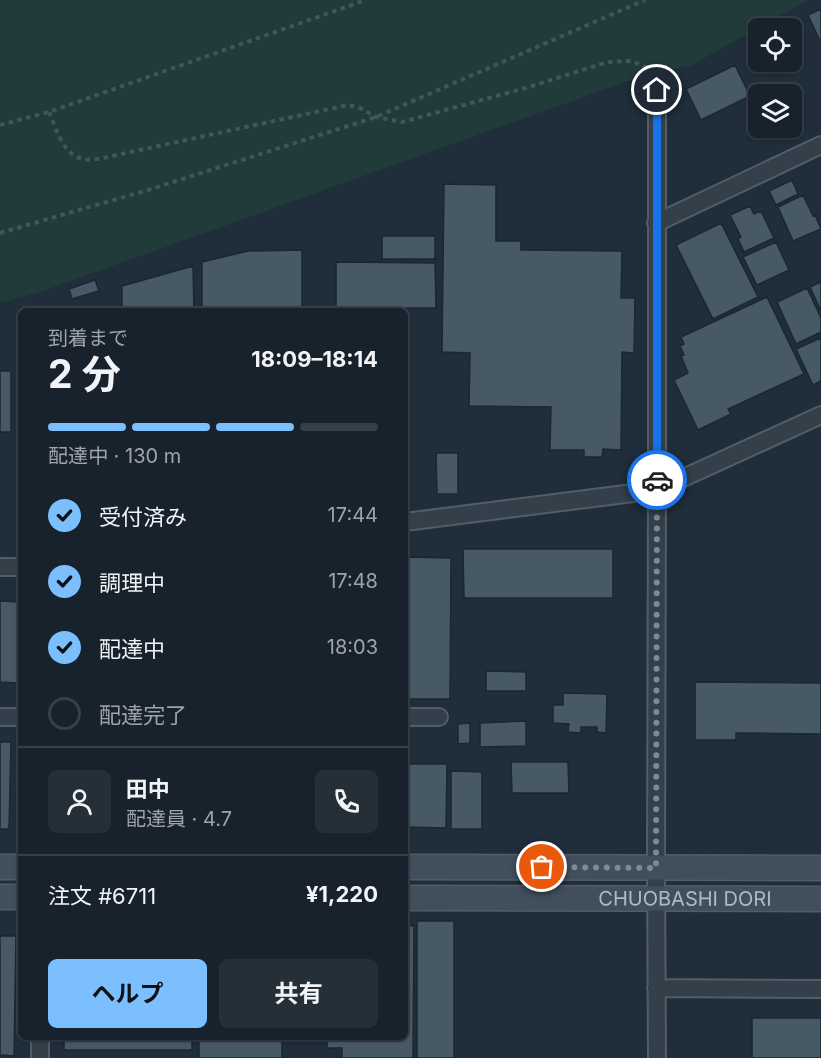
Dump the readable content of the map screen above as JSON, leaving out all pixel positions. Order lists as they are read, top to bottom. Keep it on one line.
{"streets":{"main road":["CHUOBASHI DORI"]},"page":{"heading":["2 分","到着まで","18:09–18:14"],"panel":["田中","配達員 · 4.7","注文 #6711","¥1,220"],"bar":"配達中 · 130 m","list":[["受付済み","17:44"],["調理中","17:48"],["配達中","18:03"],"配達完了"],"buttons":["ヘルプ","共有"]}}
